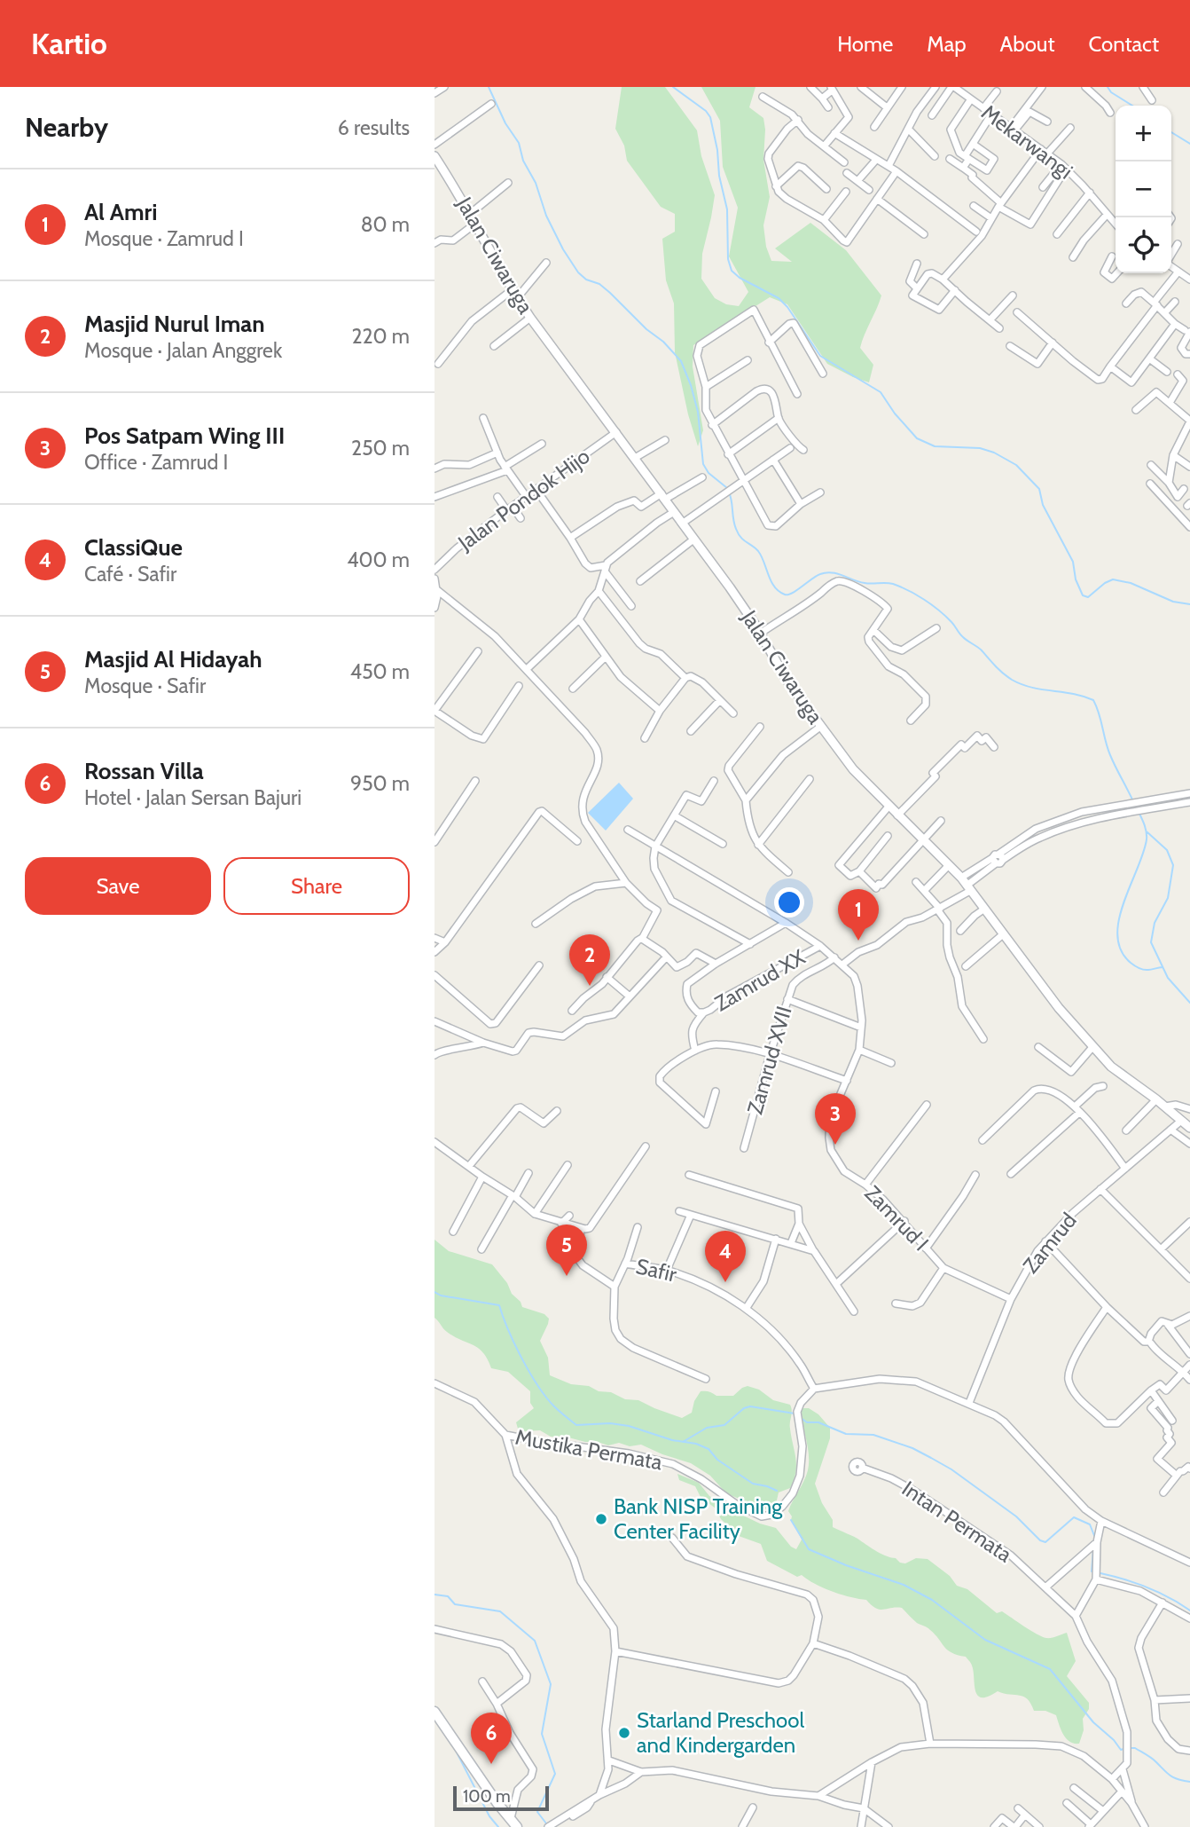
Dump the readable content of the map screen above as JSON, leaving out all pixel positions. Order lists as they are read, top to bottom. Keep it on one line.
{"streets":{"street":["Mekarwangi","Jalan Ciwaruga","Jalan Pondok Hijo","Zamrud XX","Zamrud XVII","Zamrud I","Zamrud","Safir","Mustika Permata","Intan Permata"]},"crossings":[["Jalan Ciwaruga","Jalan Pondok Hijo"],["Jalan Ciwaruga","Zamrud"],["Zamrud XX","Zamrud I"],["Zamrud XVII","Zamrud I"],["Zamrud I","Zamrud"],["Safir","Mustika Permata"]],"places":["Bank NISP Training Center Facility","Starland Preschool and Kindergarden"],"scale_bar":"100 m","page":{"header":"Kartio","nav":["Home","Map","About","Contact"],"heading":["Nearby","6 results"],"map_buttons":["+","−"],"list":[{"mark":"1","name":"Al Amri","note":"Mosque · Zamrud I","value":"80 m"},{"mark":"2","name":"Masjid Nurul Iman","note":"Mosque · Jalan Anggrek","value":"220 m"},{"mark":"3","name":"Pos Satpam Wing III","note":"Office · Zamrud I","value":"250 m"},{"mark":"4","name":"ClassiQue","note":"Café · Safir","value":"400 m"},{"mark":"5","name":"Masjid Al Hidayah","note":"Mosque · Safir","value":"450 m"},{"mark":"6","name":"Rossan Villa","note":"Hotel · Jalan Sersan Bajuri","value":"950 m"}],"buttons":["Save","Share"],"pins":["1","2","3","5","4","6"],"scale":"100 m"}}
